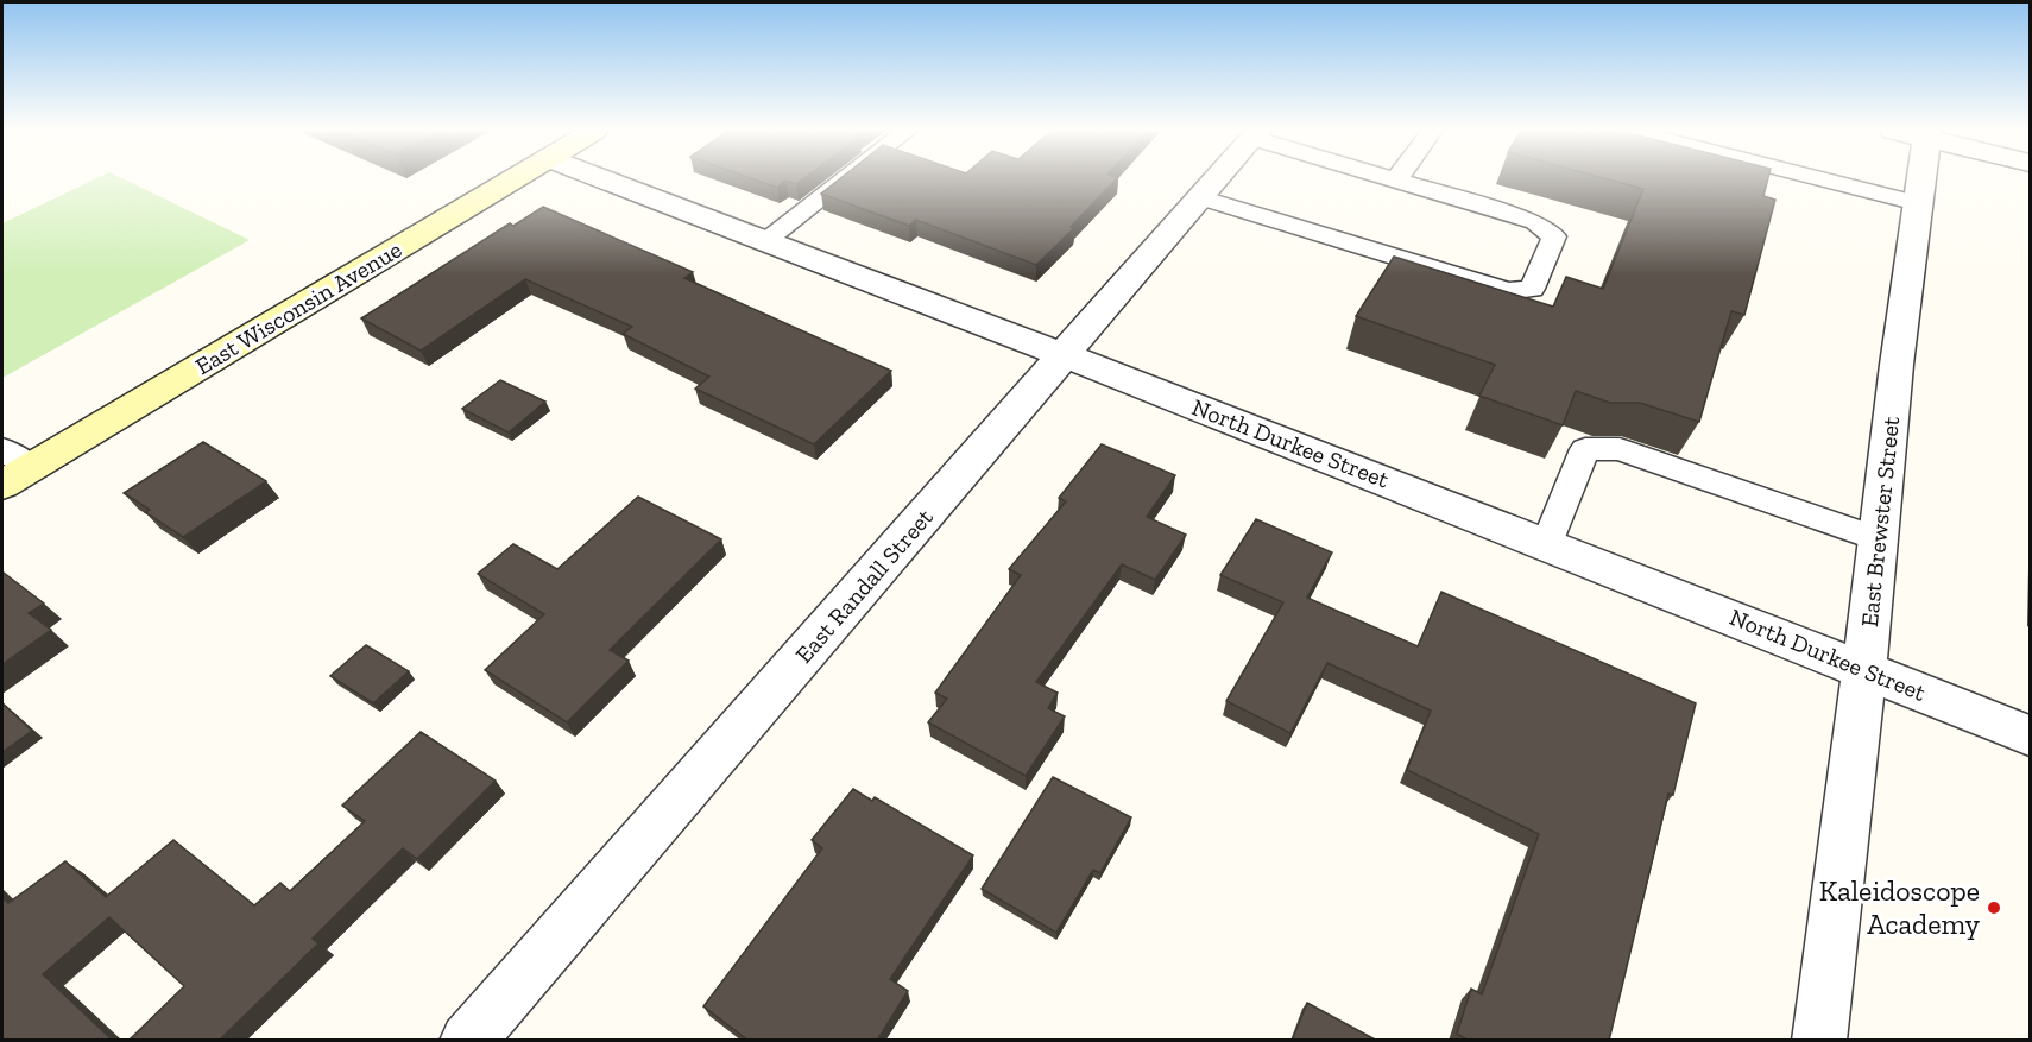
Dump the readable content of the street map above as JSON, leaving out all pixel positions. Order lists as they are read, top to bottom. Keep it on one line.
{"streets":{"main road":["East Wisconsin Avenue"],"street":["North Durkee Street","East Brewster Street","East Randall Street"]},"crossings":[["North Durkee Street","East Brewster Street"],["North Durkee Street","East Randall Street"]],"places":["Kaleidoscope Academy"]}
